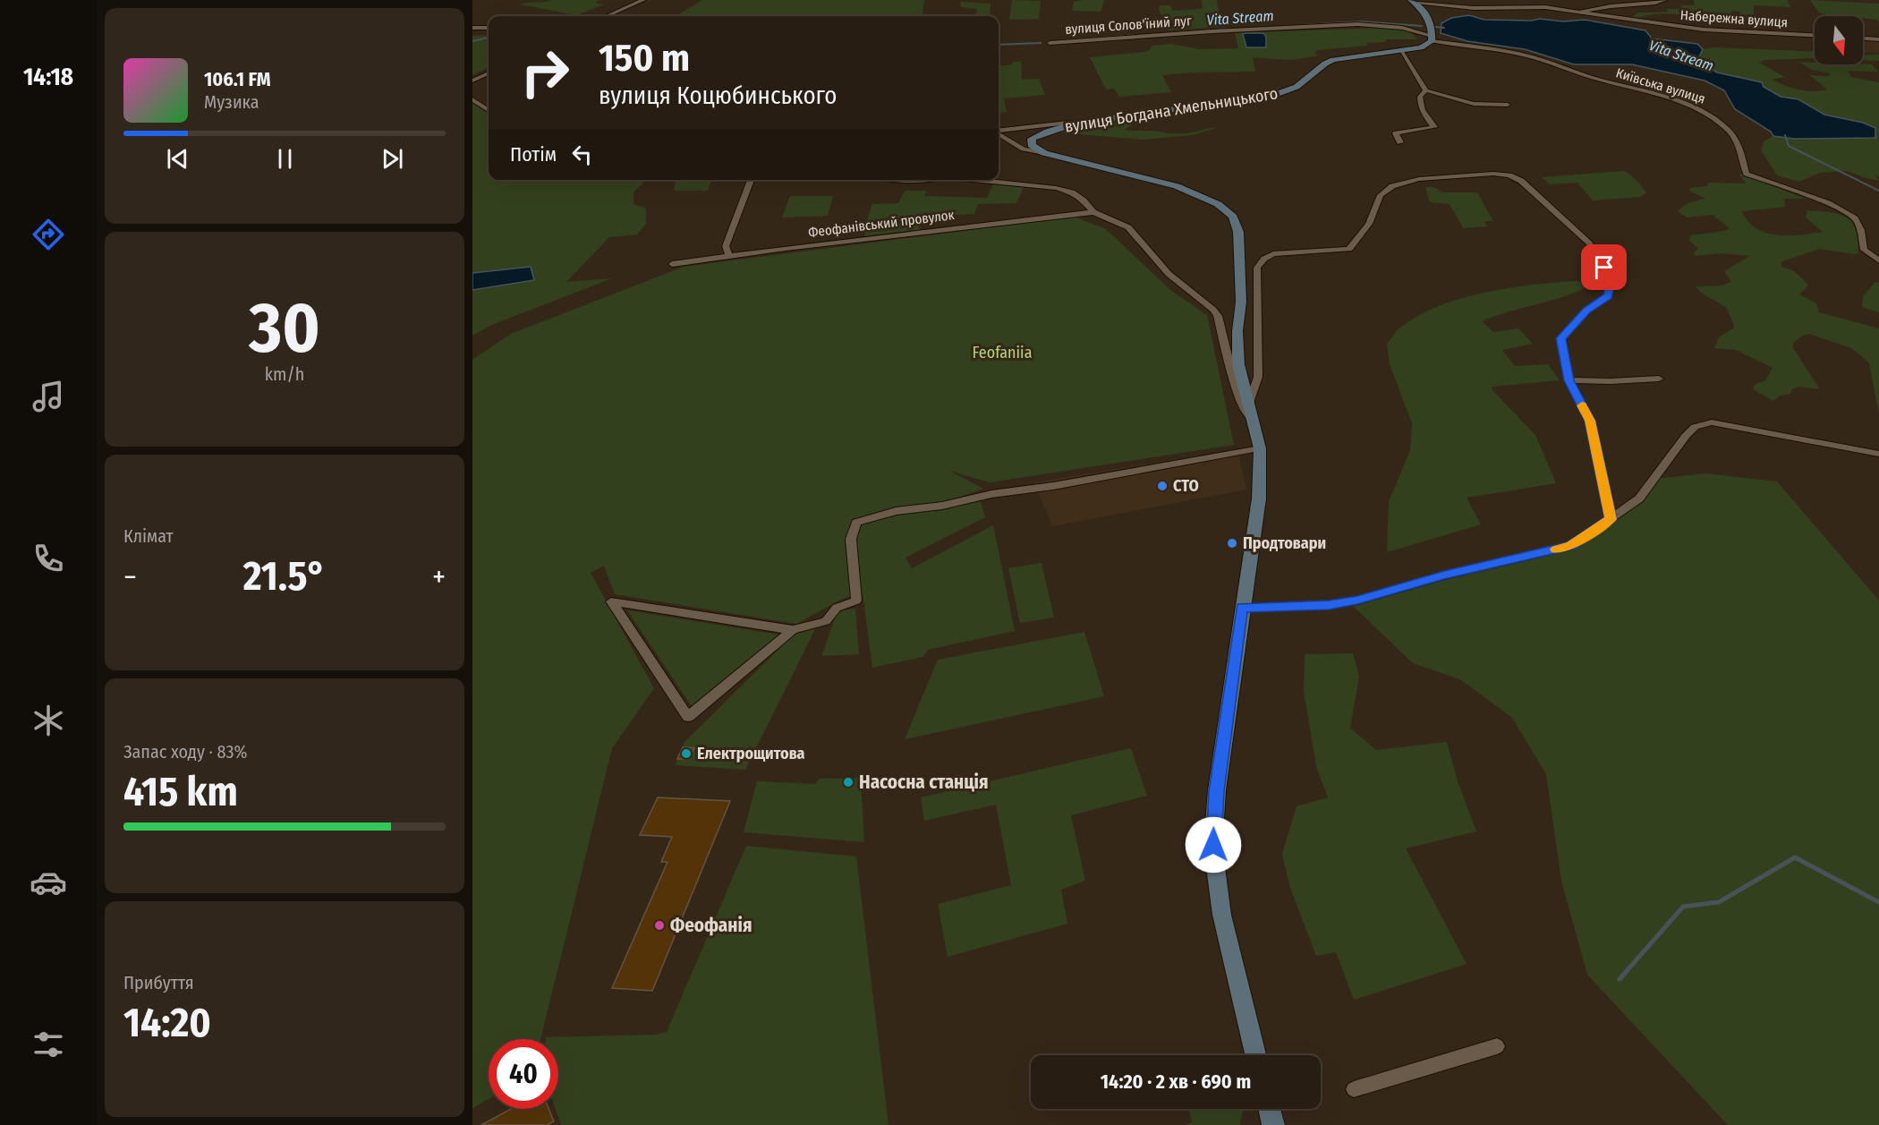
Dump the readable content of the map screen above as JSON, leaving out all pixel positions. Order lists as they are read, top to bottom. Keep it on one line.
{"streets":{"street":["Набережна вулиця","вулиця Солов'їний луг","Київська вулиця","вулиця Богдана Хмельницького","Феофанівський провулок"]},"crossings":[["вулиця Солов'їний луг","Київська вулиця"],["вулиця Солов'їний луг","вулиця Богдана Хмельницького"],["Київська вулиця","вулиця Богдана Хмельницького"]],"water":["Vita Stream"],"parks":["Feofaniia"],"places":["СТО","Продтовари","Електрощитова","Насосна станція","Феофанія"],"north":"bottom","page":{"tabs":"14:18","turn":["150 m","вулиця Коцюбинського"],"song":["106.1 FM","Музика"],"then":"Потім","tile":[["30","km/h"],"Клімат",["Запас ходу · 83%","415 km"],["Прибуття","14:20"]],"heat":["−","21.5°","+"],"limit":"40","trip":"14:20 · 2 хв · 690 m"}}
